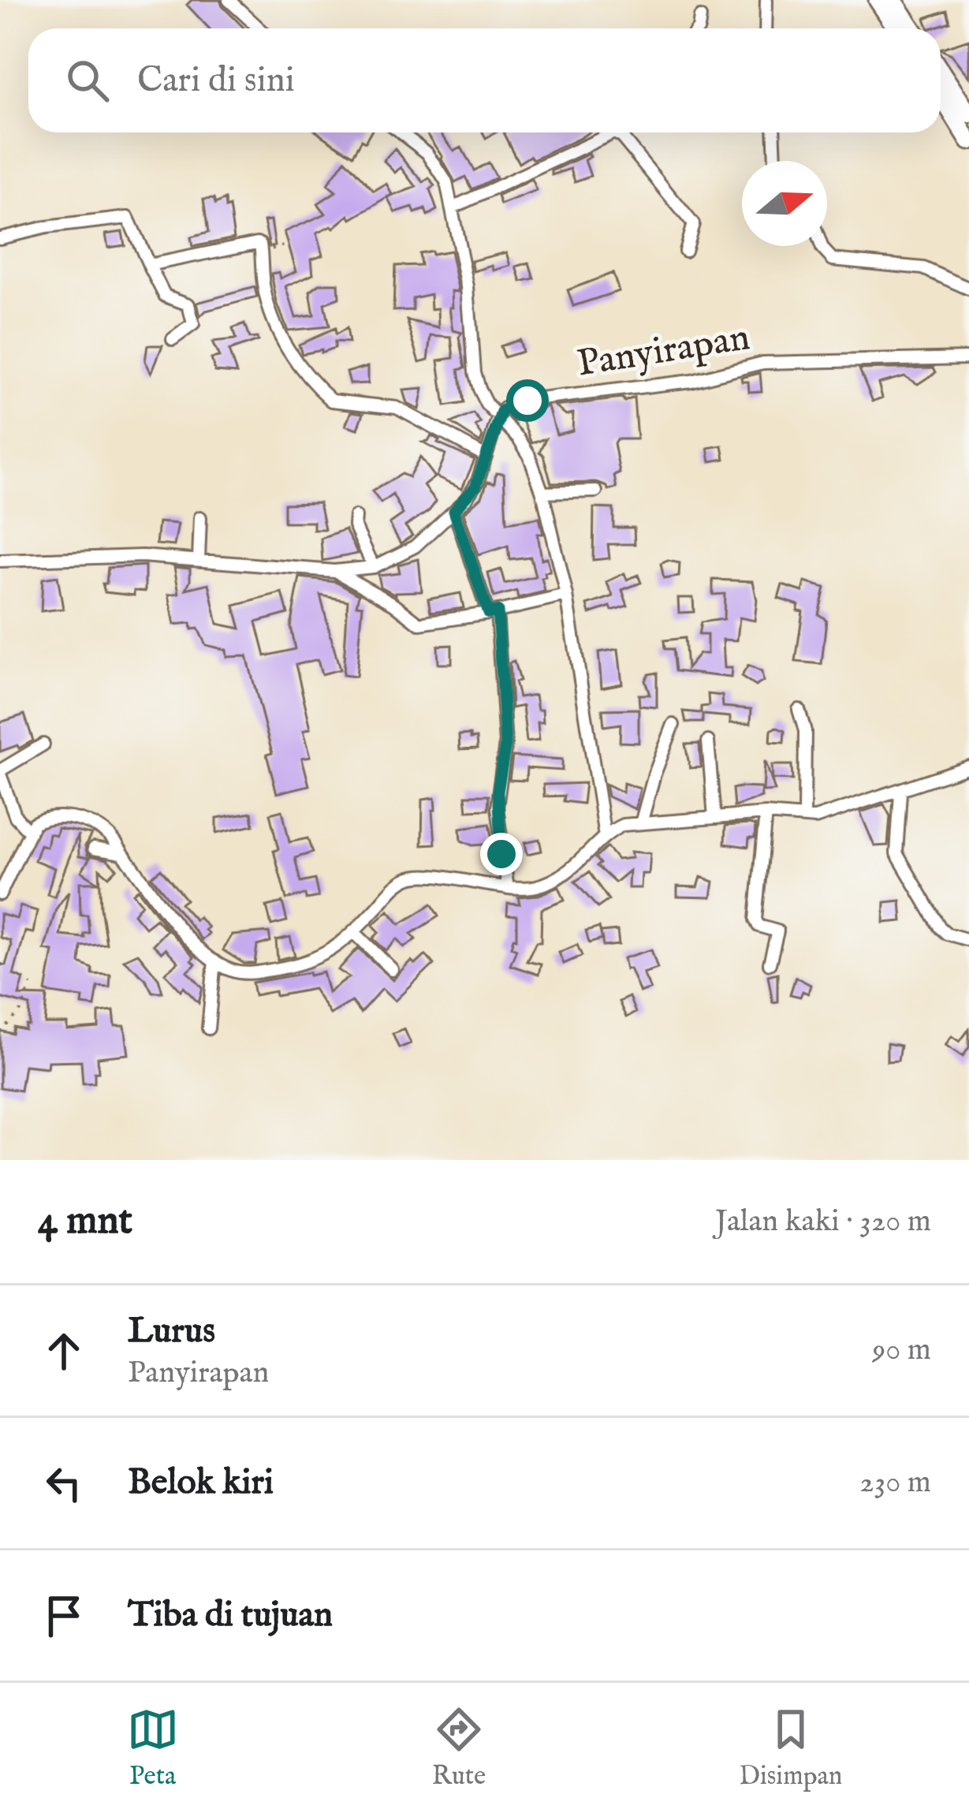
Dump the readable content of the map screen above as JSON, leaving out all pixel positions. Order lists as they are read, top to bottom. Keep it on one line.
{"streets":{"street":["Panyirapan"]},"north":"right","page":{"search":"Cari di sini","heading":["4 mnt","Jalan kaki · 320 m"],"list":[["Lurus","Panyirapan","90 m"],["Belok kiri","230 m"],"Tiba di tujuan"],"nav":["Peta","Rute","Disimpan"]}}
